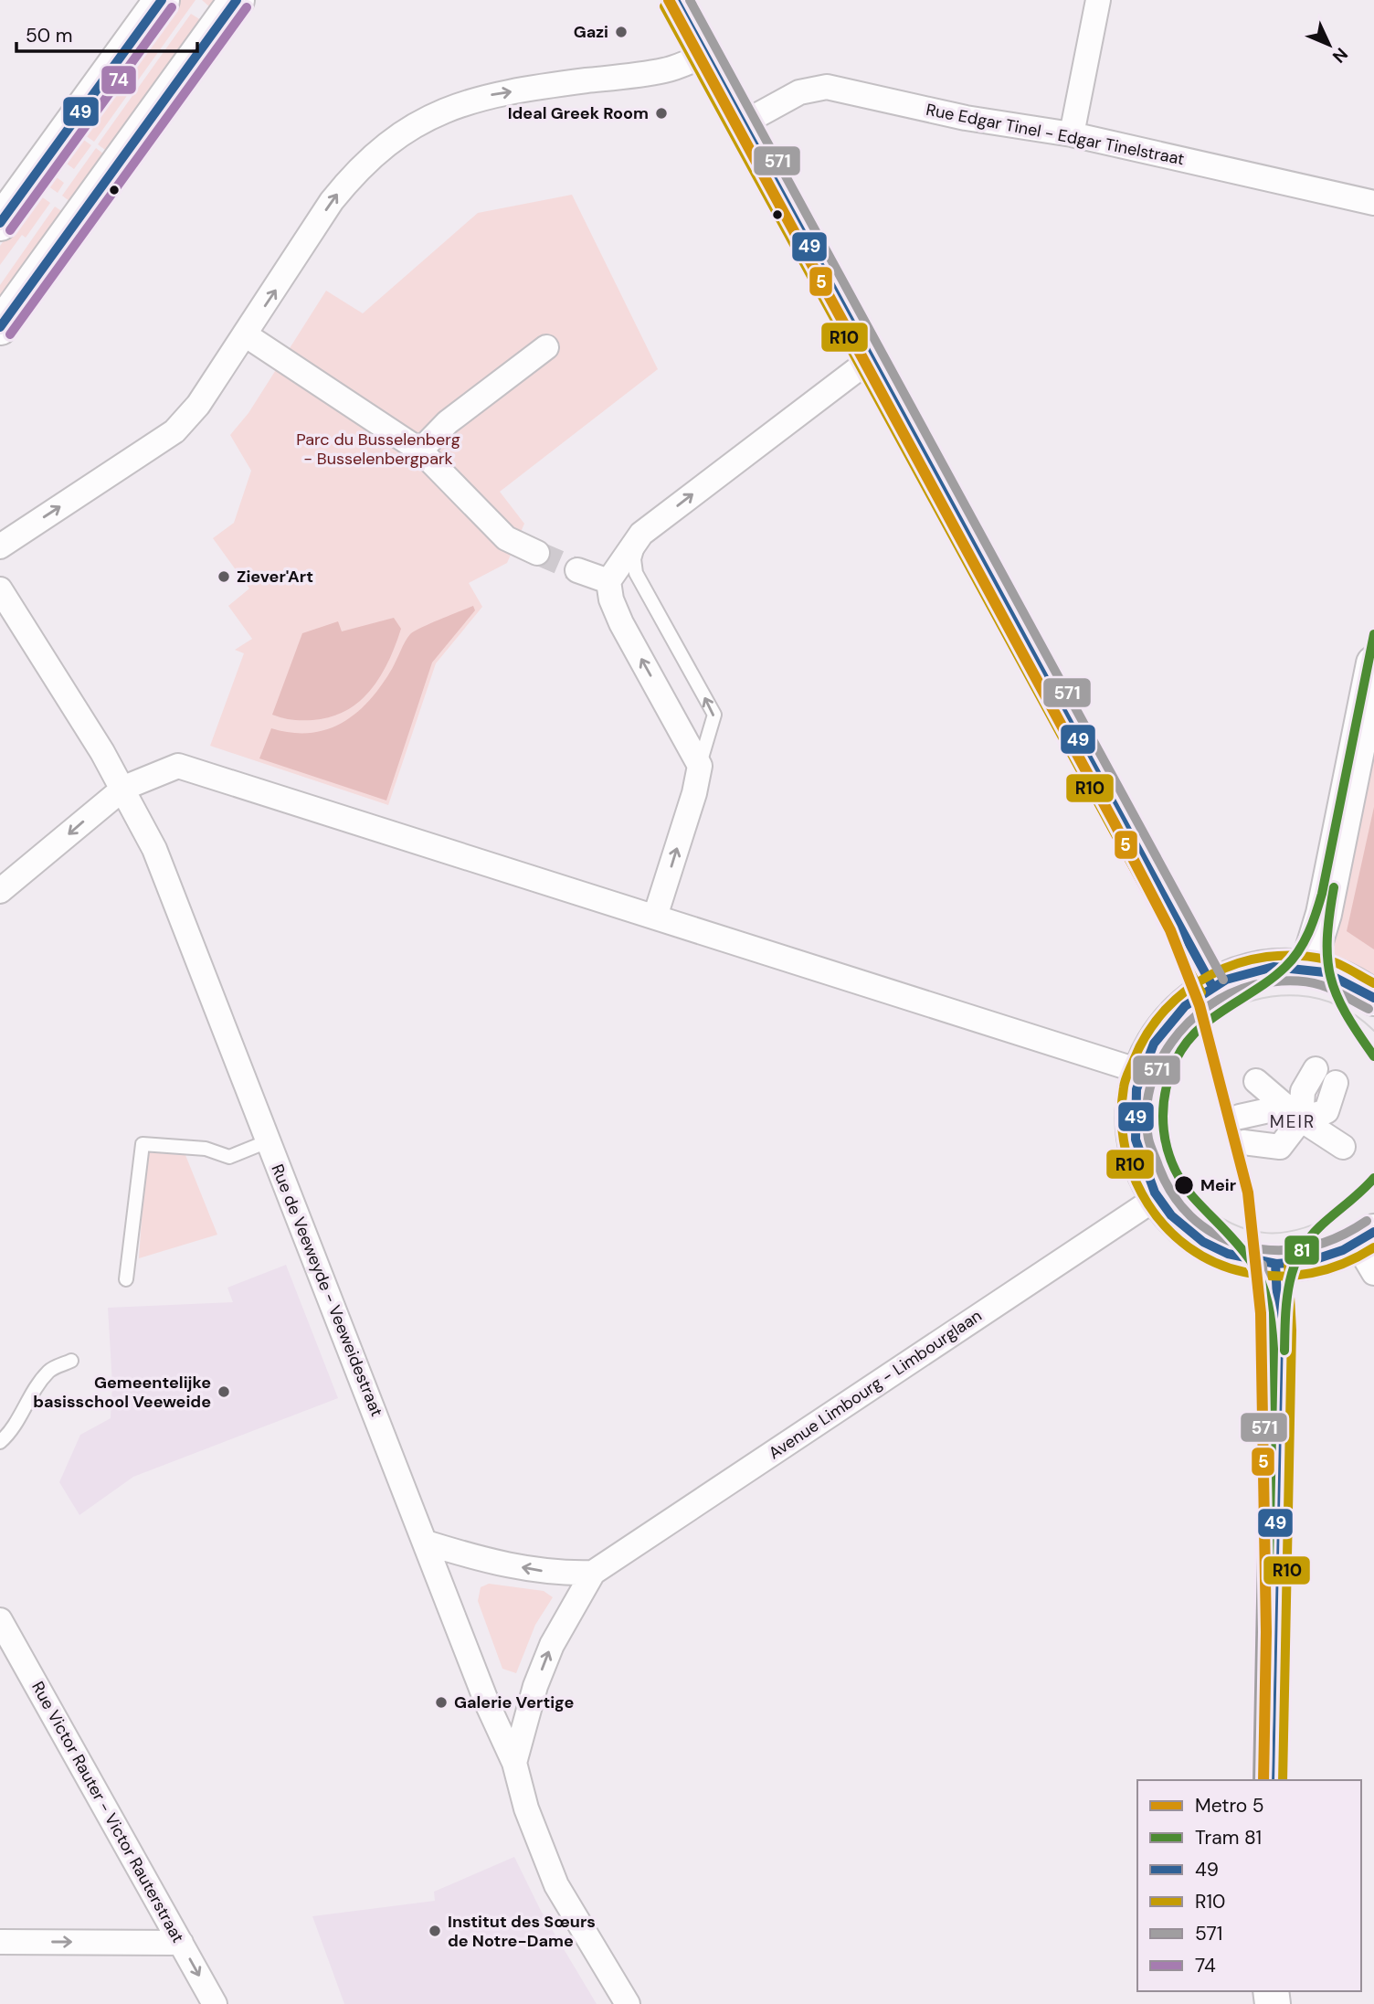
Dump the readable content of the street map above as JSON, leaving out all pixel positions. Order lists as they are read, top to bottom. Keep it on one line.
{"streets":{"street":["Rue Edgar Tinel - Edgar Tinelstraat","Rue de Veeweyde - Veeweidestraat","Avenue Limbourg - Limbourglaan","Rue Victor Rauter - Victor Rauterstraat"]},"crossings":[["Rue de Veeweyde - Veeweidestraat","Avenue Limbourg - Limbourglaan"]],"districts":["MEIR"],"parks":["Parc du Busselenberg - Busselenbergpark"],"places":["Gazi","Ideal Greek Room","Ziever'Art","Meir","Gemeentelijke basisschool Veeweide","Galerie Vertige","Institut des Sœurs de Notre-Dame"],"lines":["metro line 5","transit line 49","transit line 571","transit line R10","transit line 74","tram line 81"],"legend":["Metro 5","Tram 81","49","R10","571","74"],"scale_bar":"50 m","north":"bottom right"}
